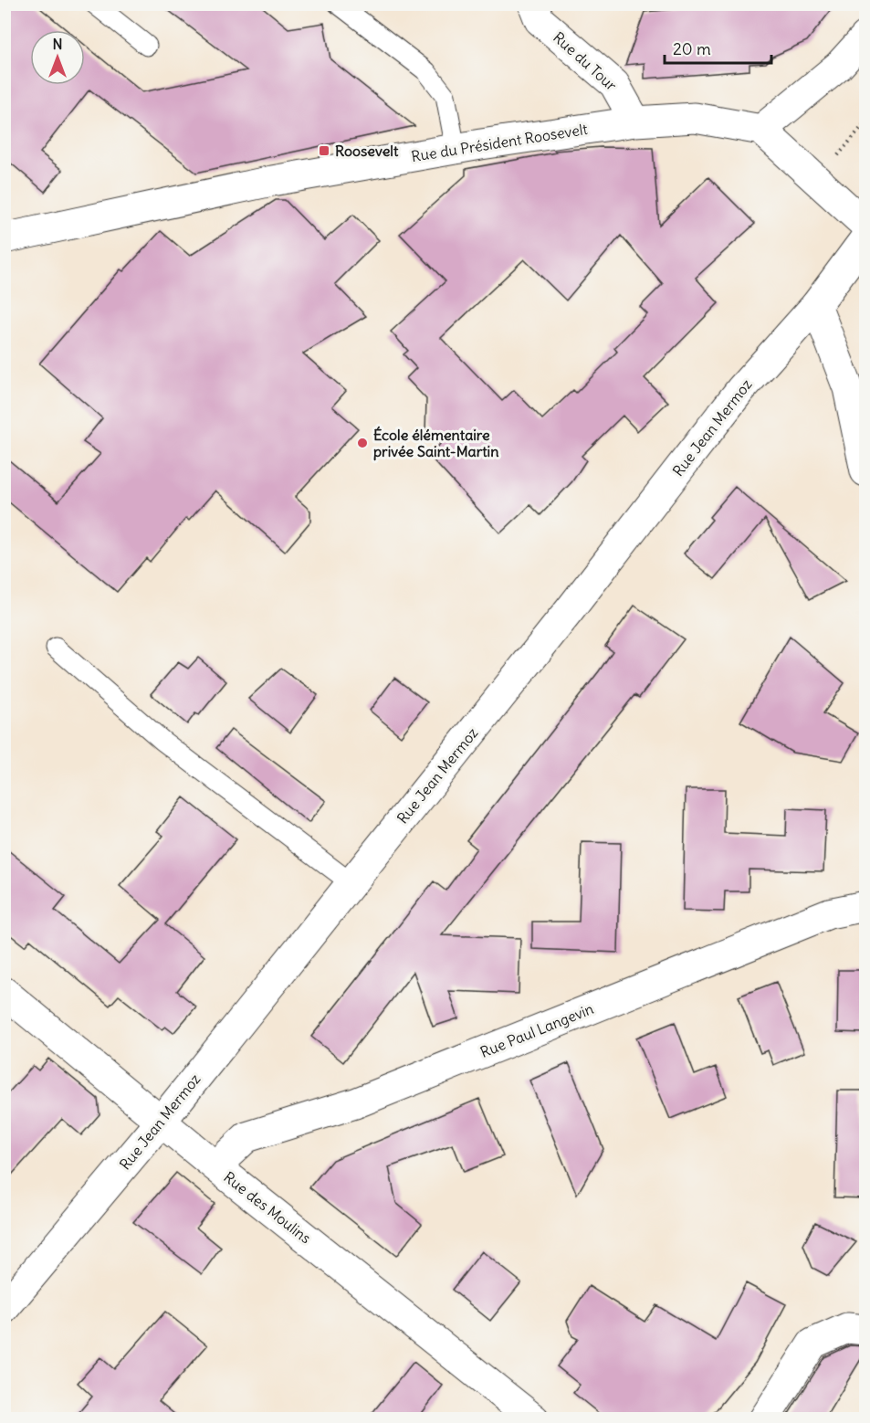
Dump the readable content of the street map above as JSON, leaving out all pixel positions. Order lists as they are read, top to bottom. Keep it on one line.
{"streets":{"street":["Rue du Tour","Rue du Président Roosevelt","Rue Jean Mermoz","Rue Paul Langevin","Rue des Moulins"]},"crossings":[["Rue du Tour","Rue du Président Roosevelt"],["Rue Jean Mermoz","Rue des Moulins"],["Rue Paul Langevin","Rue des Moulins"]],"places":{"transit":["Roosevelt"],"other":["École élémentaire privée Saint-Martin"]},"scale_bar":"20 m","north":"top"}
